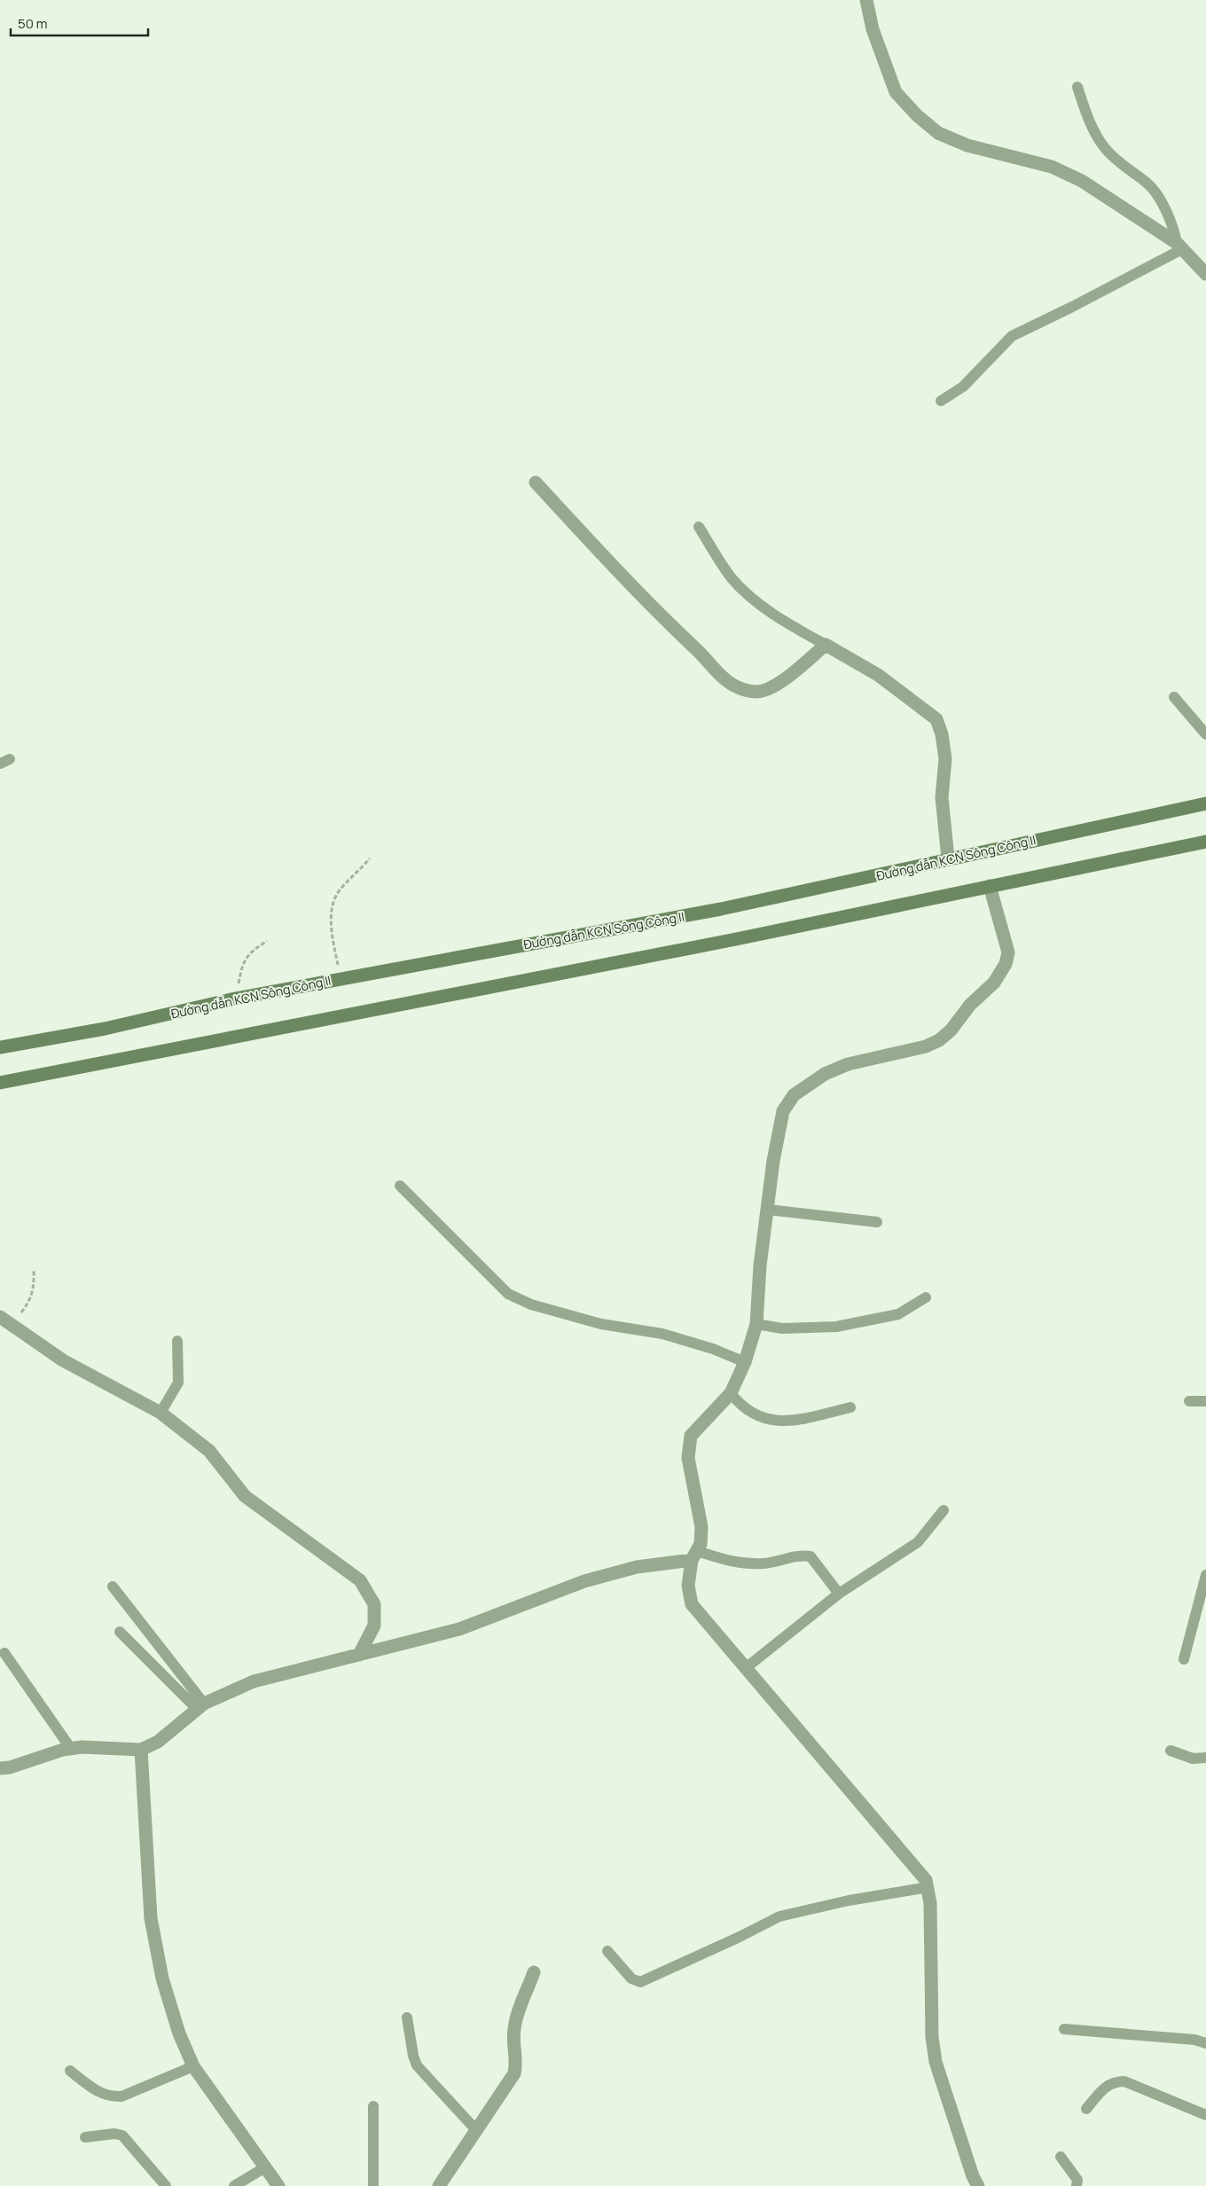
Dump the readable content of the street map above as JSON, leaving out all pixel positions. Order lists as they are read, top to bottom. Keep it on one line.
{"streets":{"street":["Đường dẫn KCN Sông Công II"]},"scale_bar":"50 m"}
